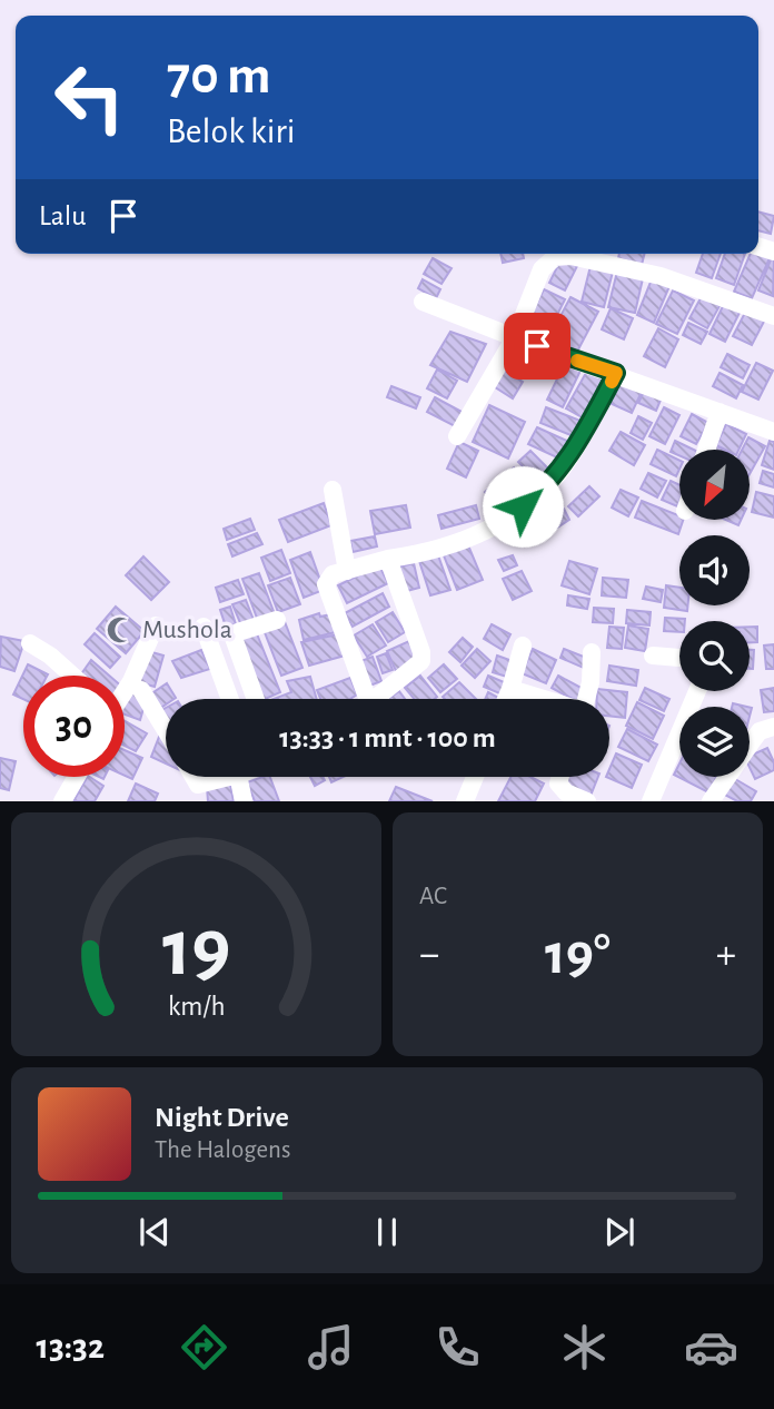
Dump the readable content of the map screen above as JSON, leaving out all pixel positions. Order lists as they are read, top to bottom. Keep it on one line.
{"places":{"mosque":["Mushola"]},"north":"bottom left","page":{"turn":["70 m","Belok kiri"],"then":"Lalu","limit":"30","trip":"13:33 · 1 mnt · 100 m","tile":"AC","heat":["−","19°","+"],"song":["Night Drive","The Halogens"],"tabs":"13:32","gauge":["19","km/h"]}}
